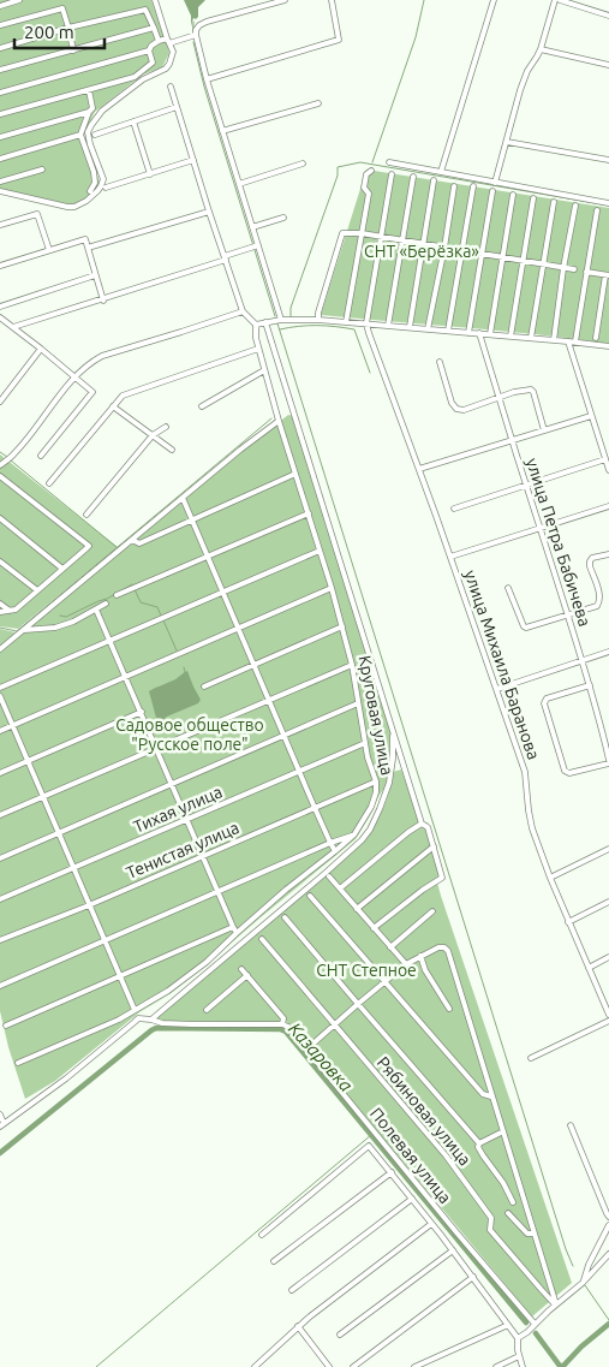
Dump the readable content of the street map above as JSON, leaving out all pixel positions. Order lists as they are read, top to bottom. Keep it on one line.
{"streets":{"street":["улица Петра Бабичева","улица Михаила Баранова","Круговая улица","Тихая улица","Тенистая улица","Рябиновая улица","Полевая улица"]},"crossings":[["Круговая улица","Тихая улица"],["Круговая улица","Тенистая улица"]],"water":["Казаровка"],"parks":["СНТ «Берёзка»","Садовое общество \"Русское поле\"","СНТ Степное"],"scale_bar":"200 m"}
